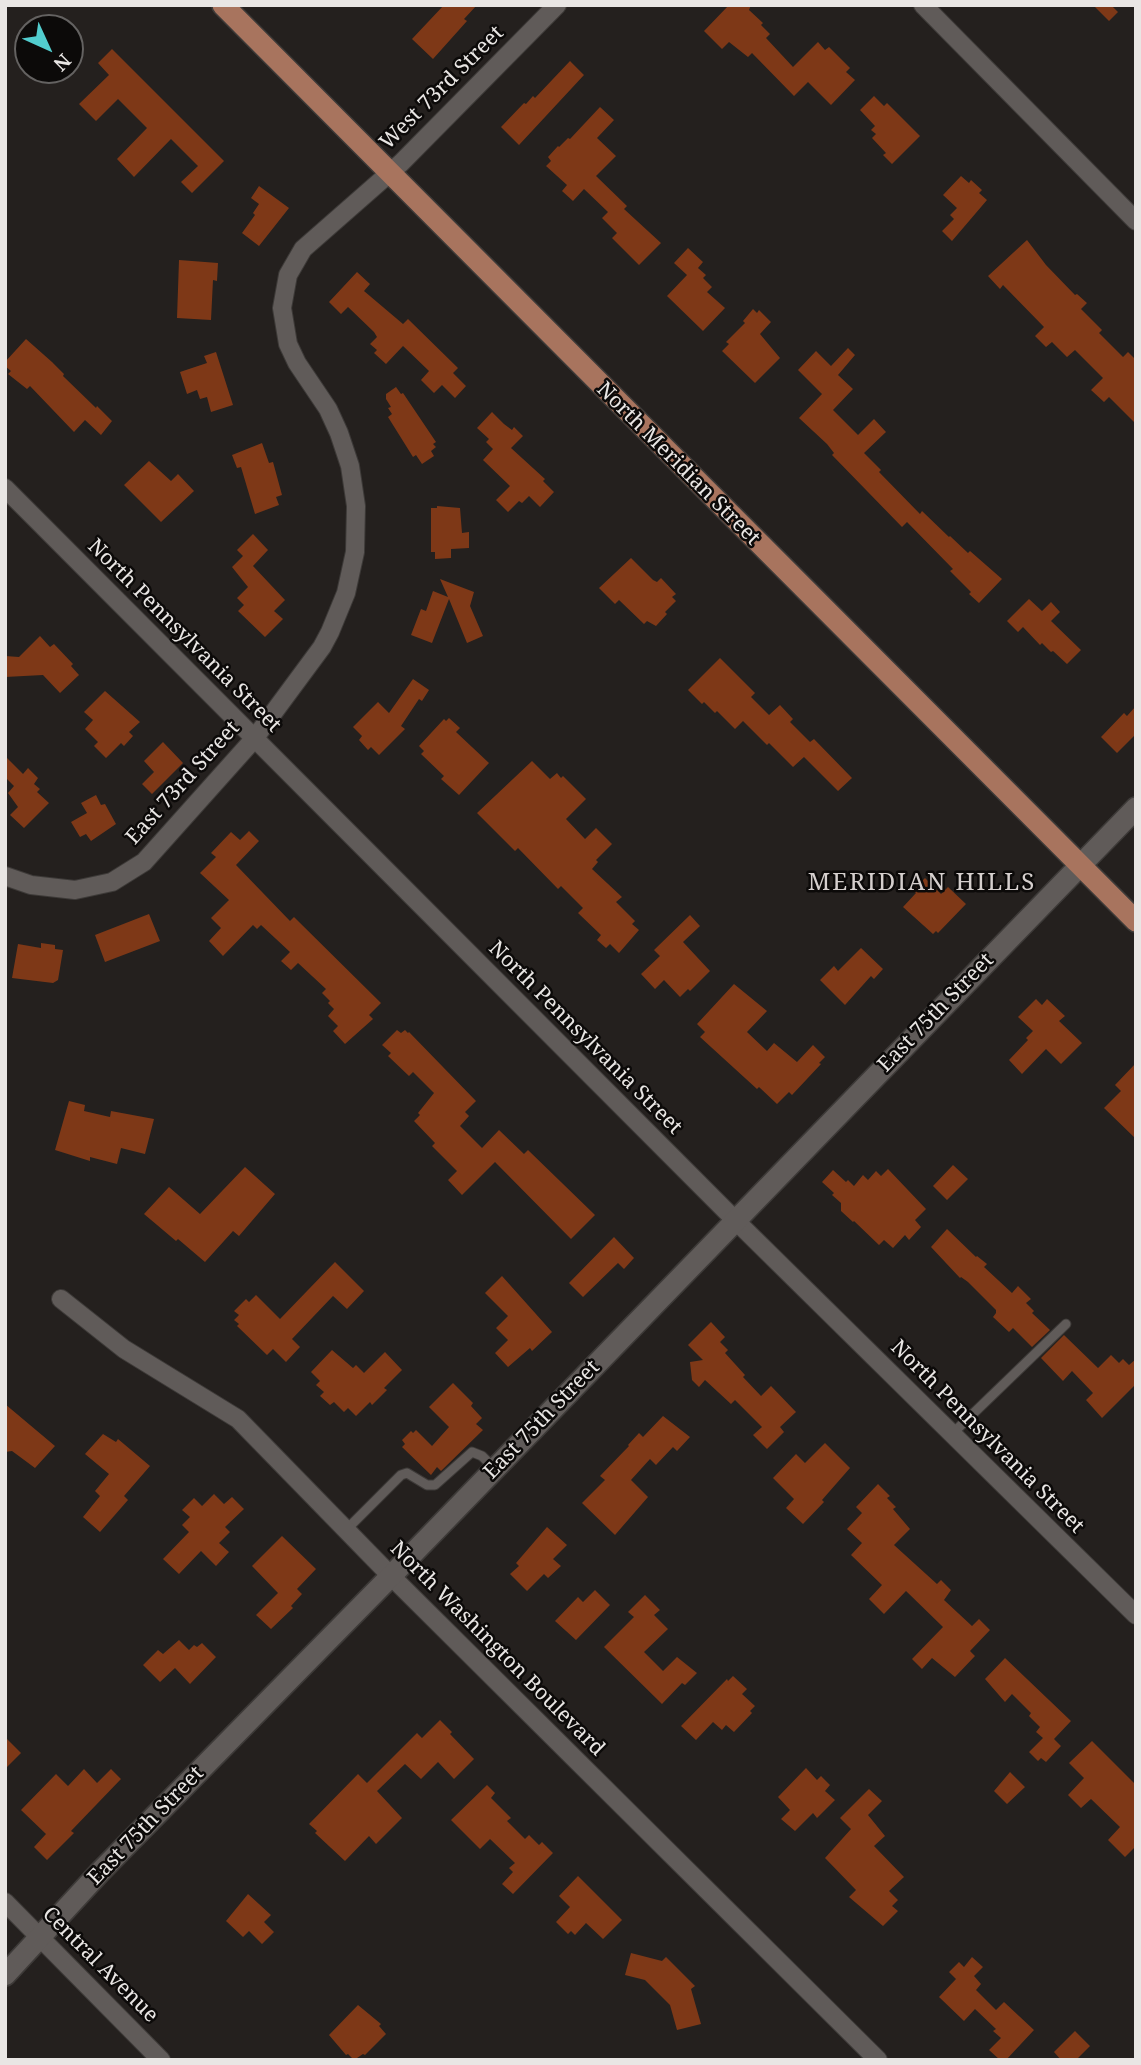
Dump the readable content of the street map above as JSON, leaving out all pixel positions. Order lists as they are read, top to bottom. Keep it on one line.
{"streets":{"main road":["North Meridian Street"],"street":["West 73rd Street","North Pennsylvania Street","East 73rd Street","East 75th Street","North Washington Boulevard","Central Avenue"]},"crossings":[["West 73rd Street","North Meridian Street"],["West 73rd Street","East 73rd Street"],["North Meridian Street","East 73rd Street"],["North Meridian Street","East 75th Street"],["North Pennsylvania Street","East 73rd Street"],["North Pennsylvania Street","East 75th Street"],["East 75th Street","North Washington Boulevard"],["East 75th Street","Central Avenue"]],"districts":["MERIDIAN HILLS"],"north":"bottom right"}
